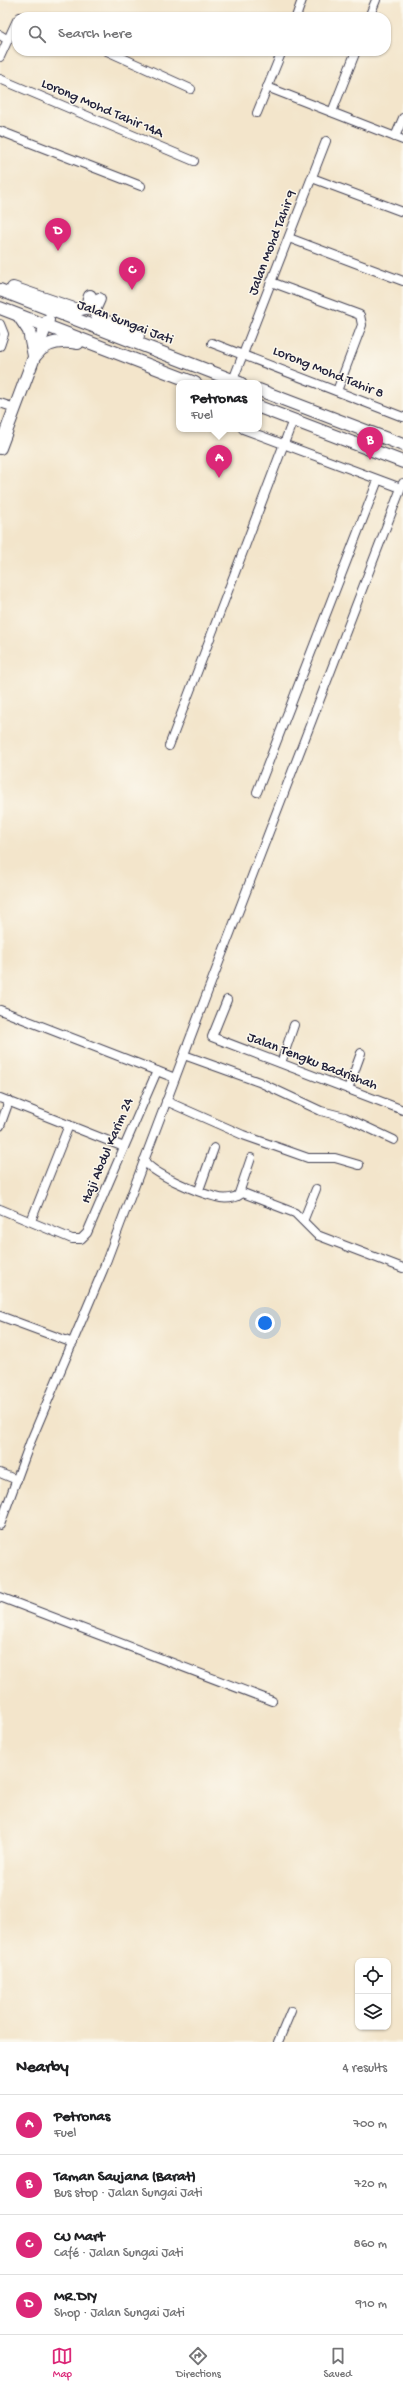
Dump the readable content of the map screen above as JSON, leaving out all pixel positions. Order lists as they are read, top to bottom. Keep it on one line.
{"streets":{"main road":["Jalan Sungai Jati"],"street":["Lorong Mohd Tahir 14A","Jalan Mohd Tahir 9","Lorong Mohd Tahir 8","Jalan Tengku Badrishah","Haji Abdul Karim 24"]},"crossings":[["Jalan Mohd Tahir 9","Lorong Mohd Tahir 8"]],"page":{"search":"Search here","pins":["D","C","B","A"],"popup":["Petronas","Fuel"],"heading":["Nearby","4 results"],"list":[{"mark":"A","name":"Petronas","note":"Fuel","value":"700 m"},{"mark":"B","name":"Taman Saujana (Barat)","note":"Bus stop · Jalan Sungai Jati","value":"720 m"},{"mark":"C","name":"CU Mart","note":"Café · Jalan Sungai Jati","value":"860 m"},{"mark":"D","name":"MR.DIY","note":"Shop · Jalan Sungai Jati","value":"910 m"}],"nav":["Map","Directions","Saved"]}}
